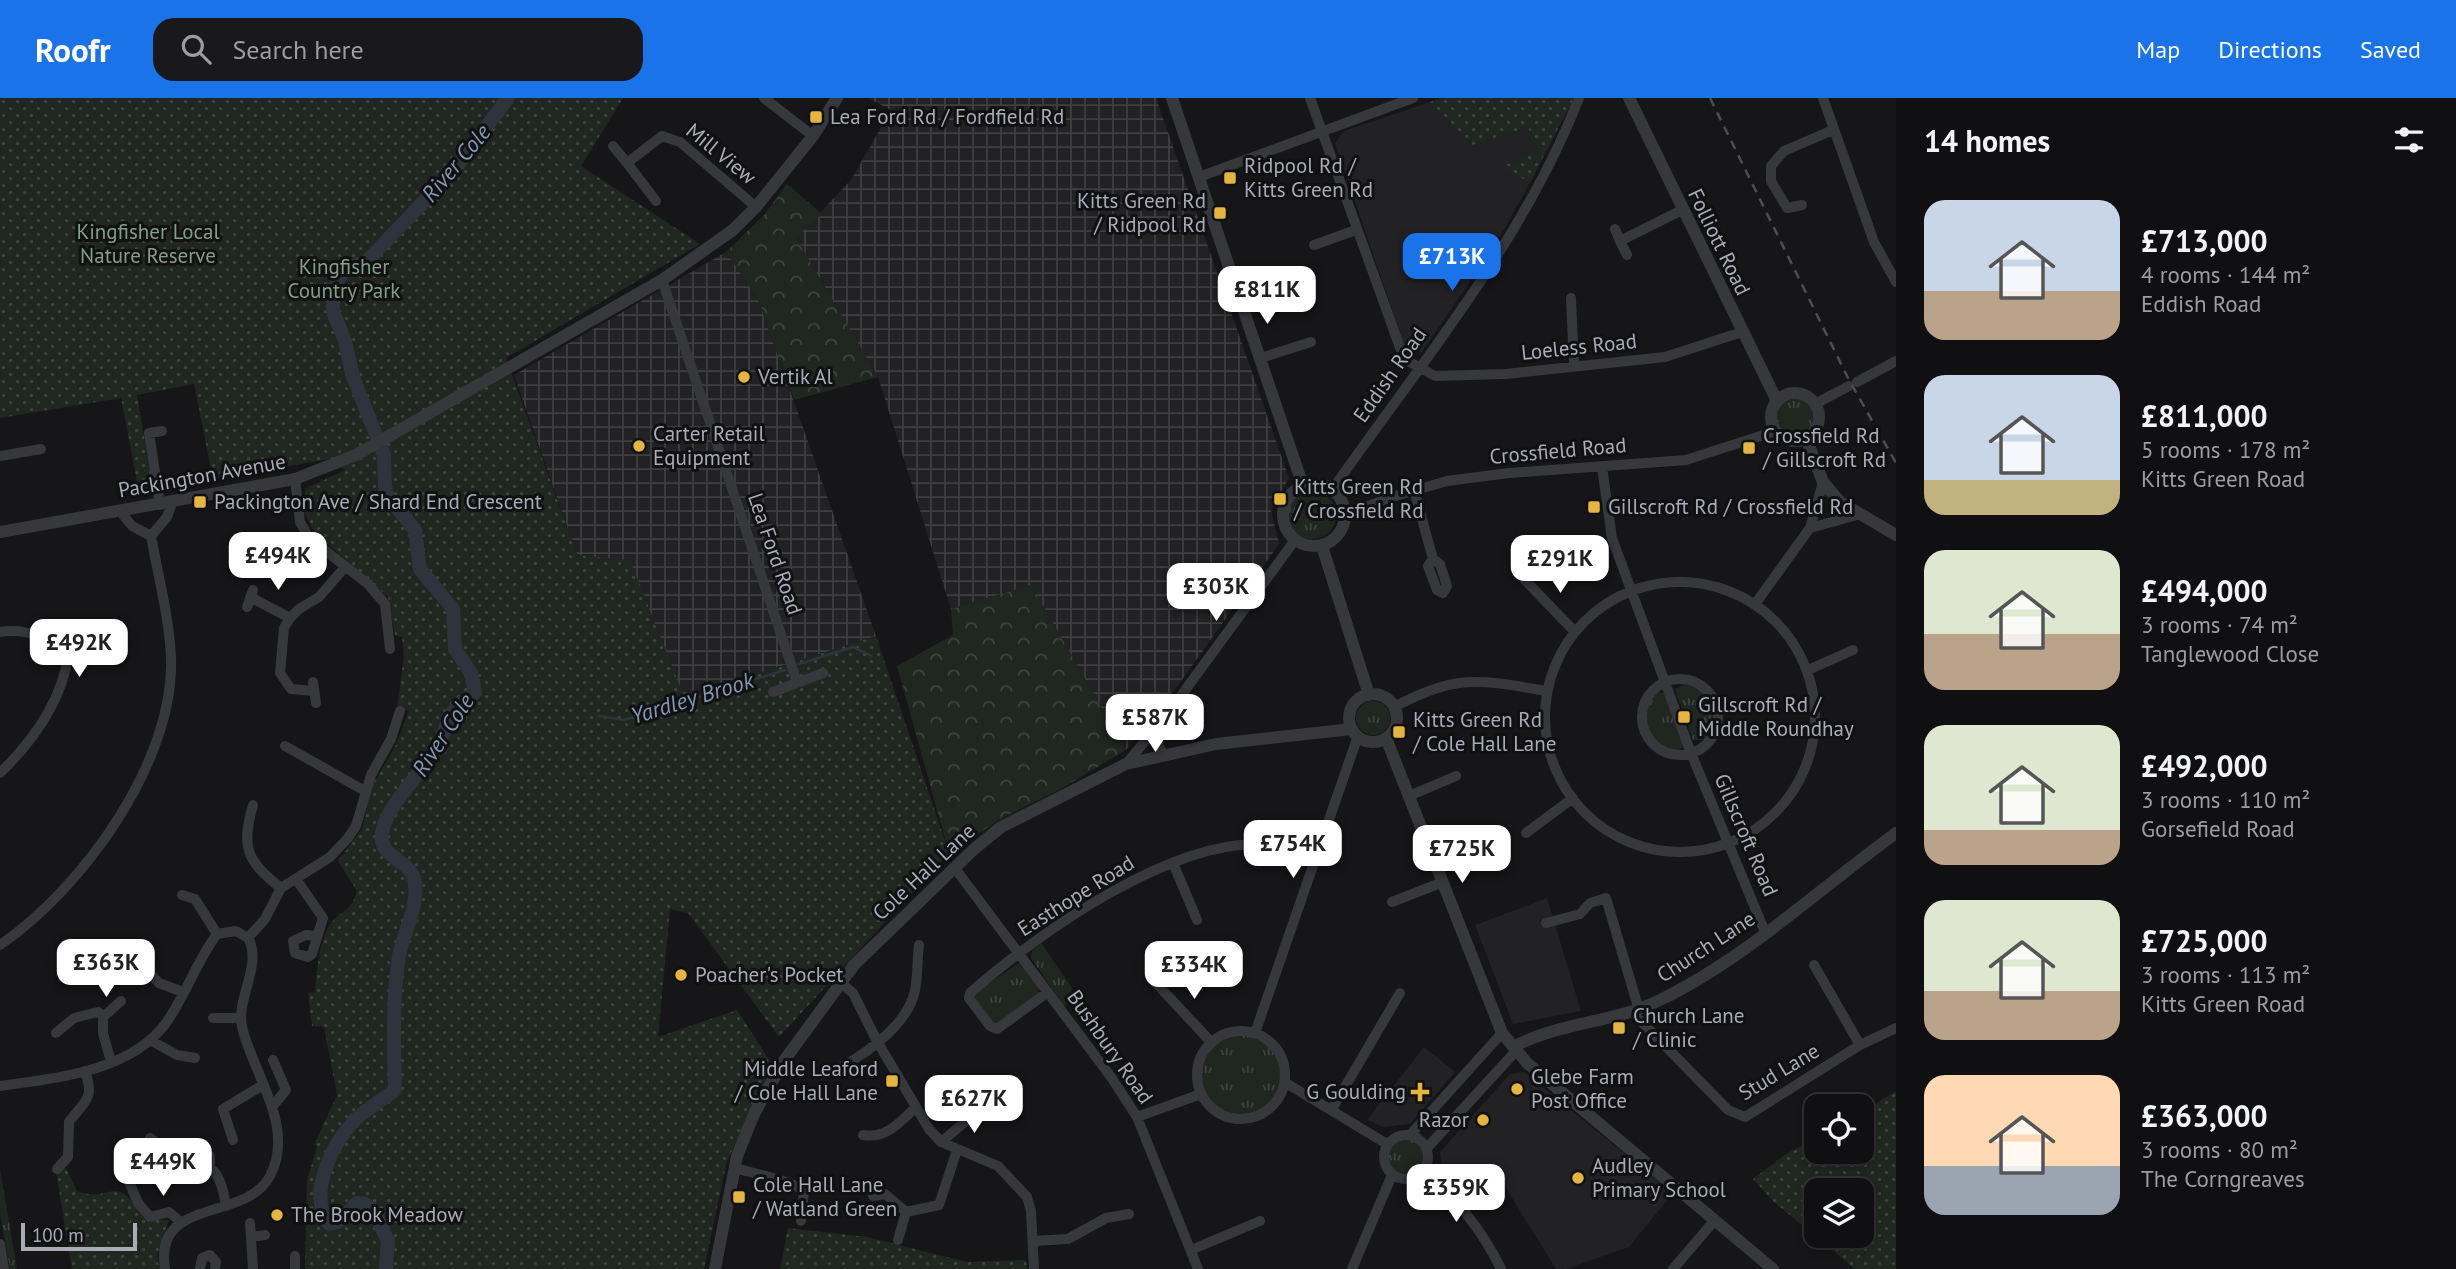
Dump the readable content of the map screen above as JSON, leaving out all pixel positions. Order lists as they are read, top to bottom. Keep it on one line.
{"streets":{"street":["Mill View","Folliott Road","Loeless Road","Eddish Road","Crossfield Road","Packington Avenue","Lea Ford Road","Gillscroft Road","Cole Hall Lane","Easthope Road","Church Lane","Bushbury Road","Stud Lane"]},"crossings":[["Folliott Road","Loeless Road"],["Folliott Road","Crossfield Road"],["Loeless Road","Eddish Road"],["Eddish Road","Crossfield Road"],["Crossfield Road","Gillscroft Road"],["Packington Avenue","Lea Ford Road"],["Gillscroft Road","Church Lane"],["Cole Hall Lane","Bushbury Road"],["Easthope Road","Bushbury Road"],["Church Lane","Stud Lane"]],"water":["River Cole","Yardley Brook"],"parks":["Kingfisher Local Nature Reserve","Kingfisher Country Park"],"places":{"transit":["Lea Ford Rd / Fordfield Rd","Ridpool Rd / Kitts Green Rd","Kitts Green Rd / Ridpool Rd","Crossfield Rd / Gillscroft Rd","Kitts Green Rd / Crossfield Rd","Packington Ave / Shard End Crescent","Gillscroft Rd / Crossfield Rd","Gillscroft Rd / Middle Roundhay","Kitts Green Rd / Cole Hall Lane","Church Lane / Clinic","Middle Leaford / Cole Hall Lane","Cole Hall Lane / Watland Green"],"other":["Vertik Al","Carter Retail Equipment","Poacher's Pocket","Glebe Farm Post Office","Razor","Audley Primary School","The Brook Meadow"],"health":["G Goulding"]},"scale_bar":"100 m","page":{"header":"Roofr","search":"Search here","nav":["Map","Directions","Saved"],"heading":"14 homes","list":[{"name":"£713,000","note":"4 rooms · 144 m² · Eddish Road"},{"name":"£811,000","note":"5 rooms · 178 m² · Kitts Green Road"},{"name":"£494,000","note":"3 rooms · 74 m² · Tanglewood Close"},{"name":"£492,000","note":"3 rooms · 110 m² · Gorsefield Road"},{"name":"£725,000","note":"3 rooms · 113 m² · Kitts Green Road"},{"name":"£363,000","note":"3 rooms · 80 m² · The Corngreaves"}],"price":["£713K","£811K","£494K","£291K","£303K","£492K","£587K","£754K","£725K","£363K","£334K","£627K","£449K","£359K"],"scale":"100 m"}}
